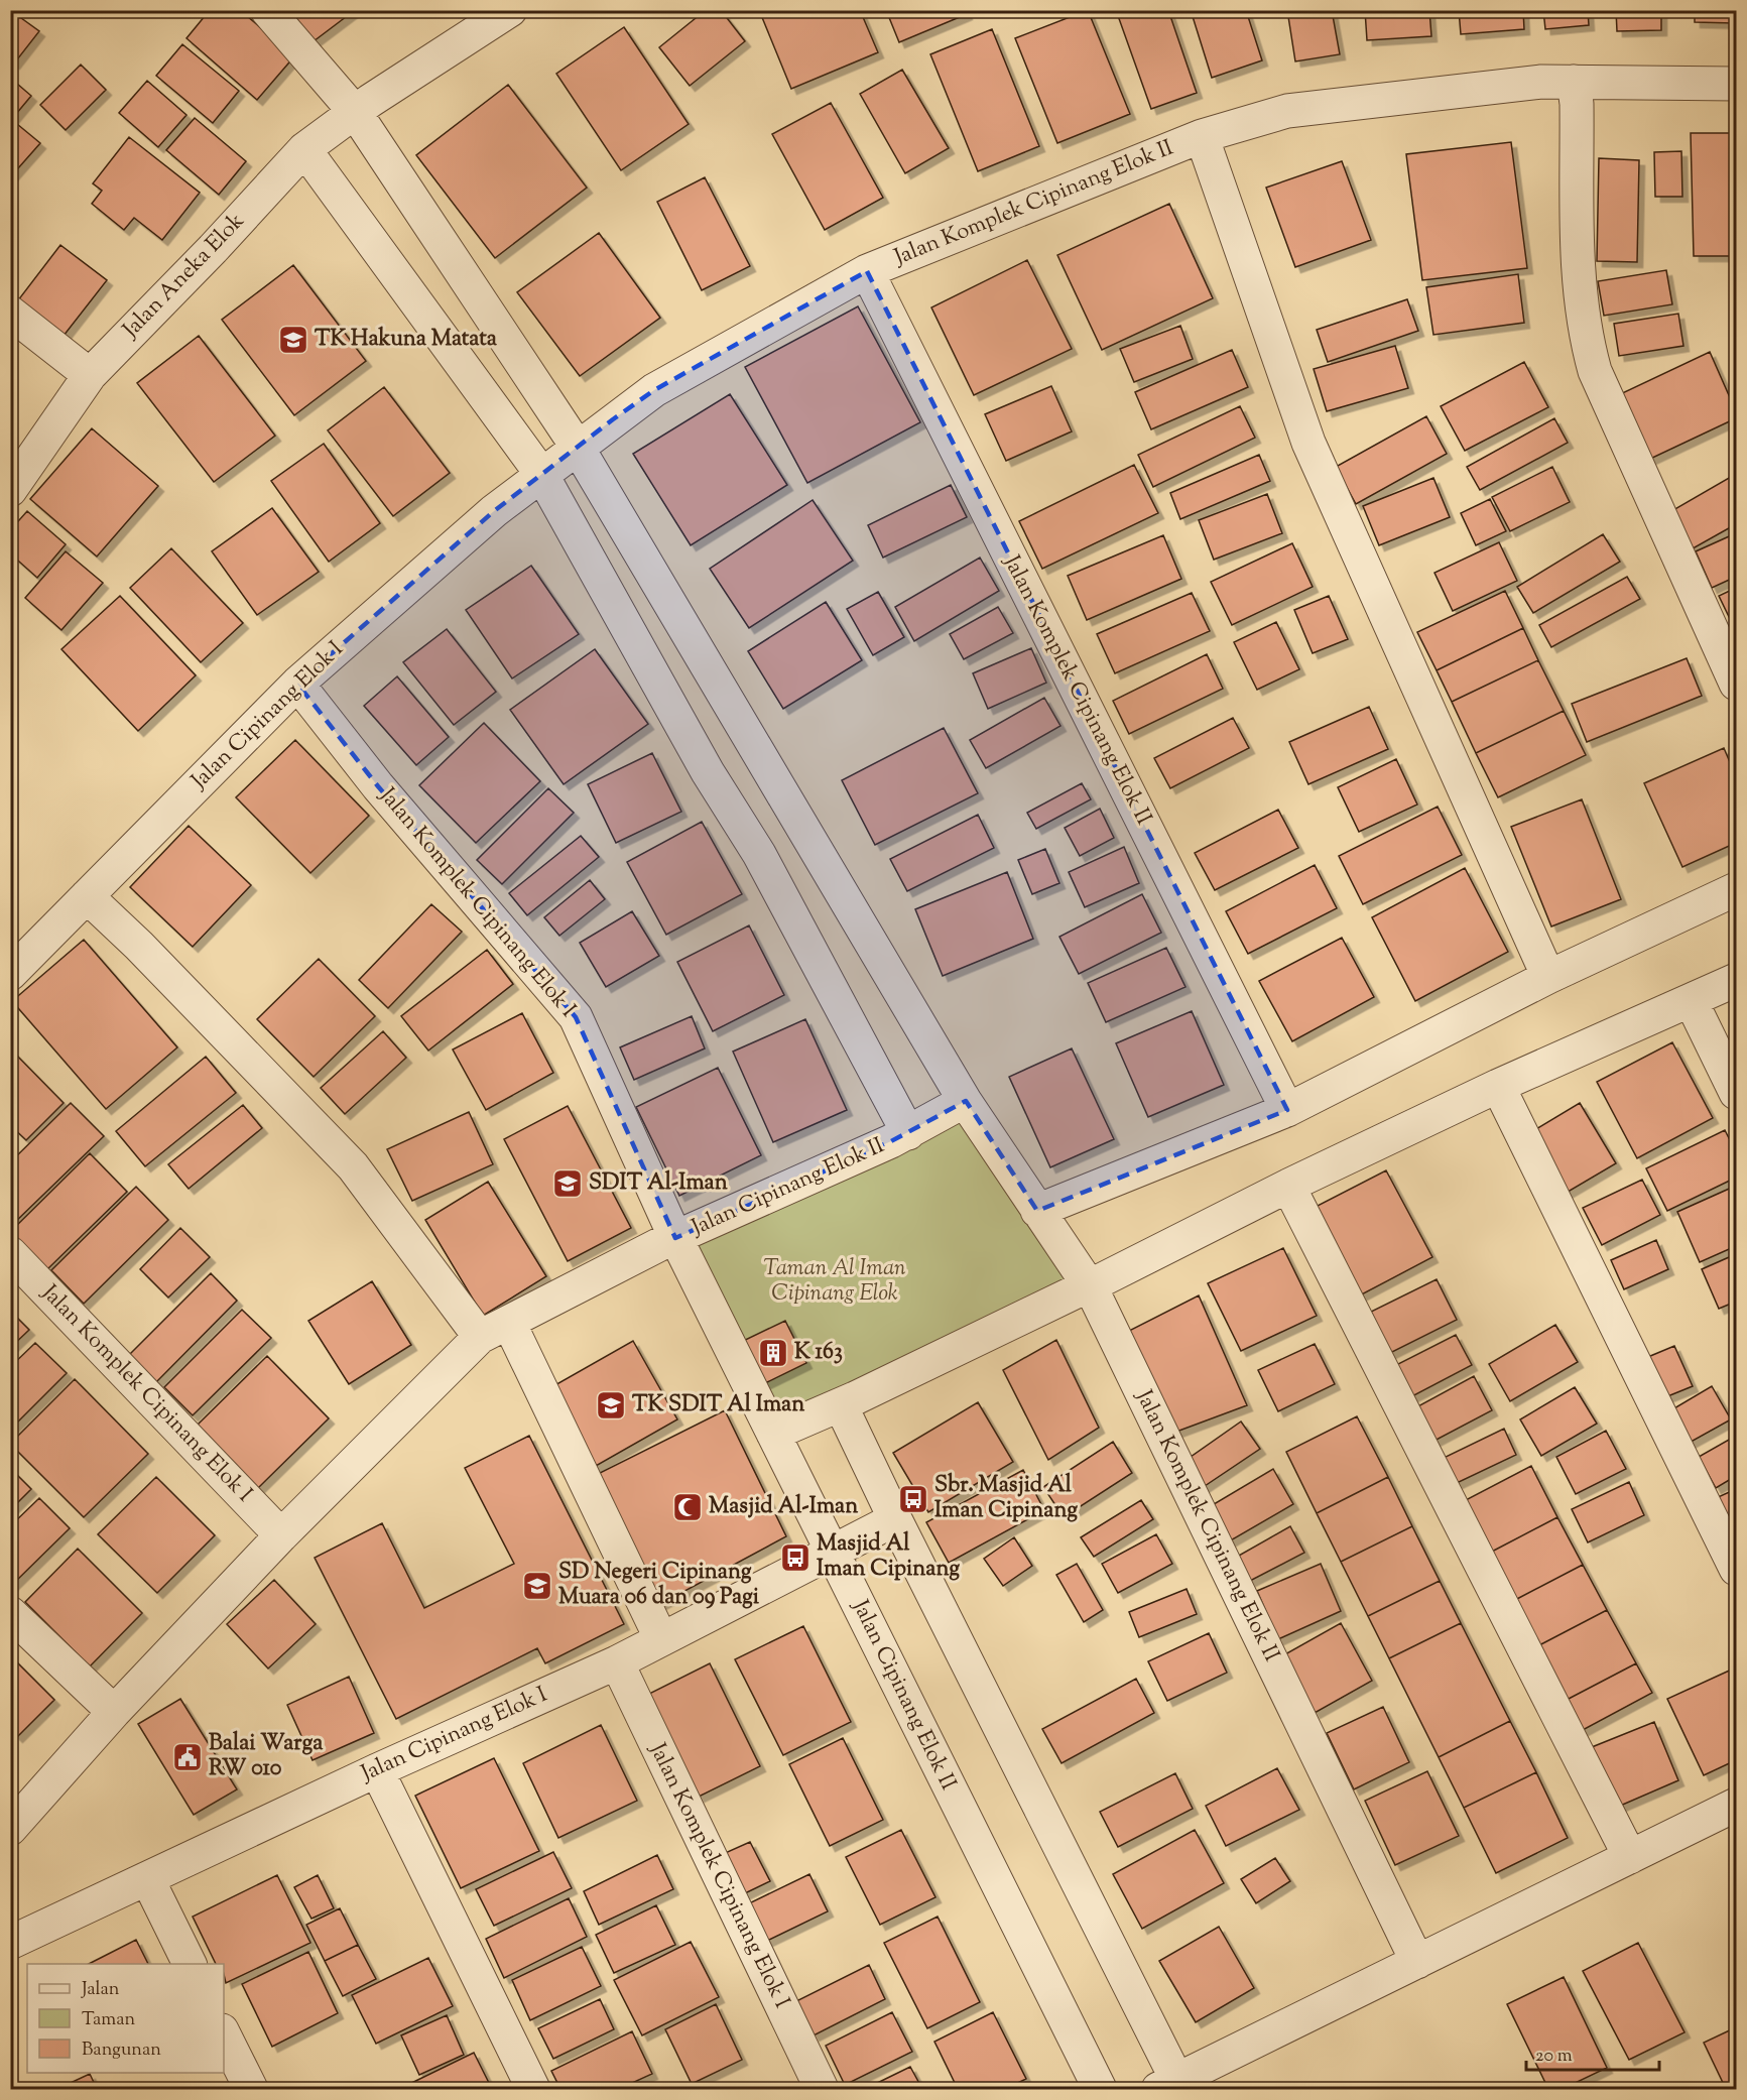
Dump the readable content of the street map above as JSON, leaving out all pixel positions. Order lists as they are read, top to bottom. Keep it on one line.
{"streets":{"street":["Jalan Komplek Cipinang Elok II","Jalan Aneka Elok","Jalan Cipinang Elok I","Jalan Komplek Cipinang Elok I","Jalan Cipinang Elok II"]},"crossings":[["Jalan Komplek Cipinang Elok II","Jalan Aneka Elok"],["Jalan Komplek Cipinang Elok II","Jalan Cipinang Elok I"],["Jalan Komplek Cipinang Elok II","Jalan Cipinang Elok II"],["Jalan Cipinang Elok I","Jalan Komplek Cipinang Elok I"],["Jalan Cipinang Elok I","Jalan Cipinang Elok II"],["Jalan Komplek Cipinang Elok I","Jalan Cipinang Elok II"]],"parks":["Taman Al Iman Cipinang Elok"],"places":{"school or university":["TK Hakuna Matata","SDIT Al-Iman","TK SDIT Al Iman","SD Negeri Cipinang Muara 06 dan 09 Pagi"],"building":["K 163"],"bus stop":["Sbr. Masjid Al Iman Cipinang","Masjid Al Iman Cipinang"],"mosque":["Masjid Al-Iman"],"public building":["Balai Warga RW 010"]},"legend":["Jalan","Taman","Bangunan"],"scale_bar":"20 m"}
